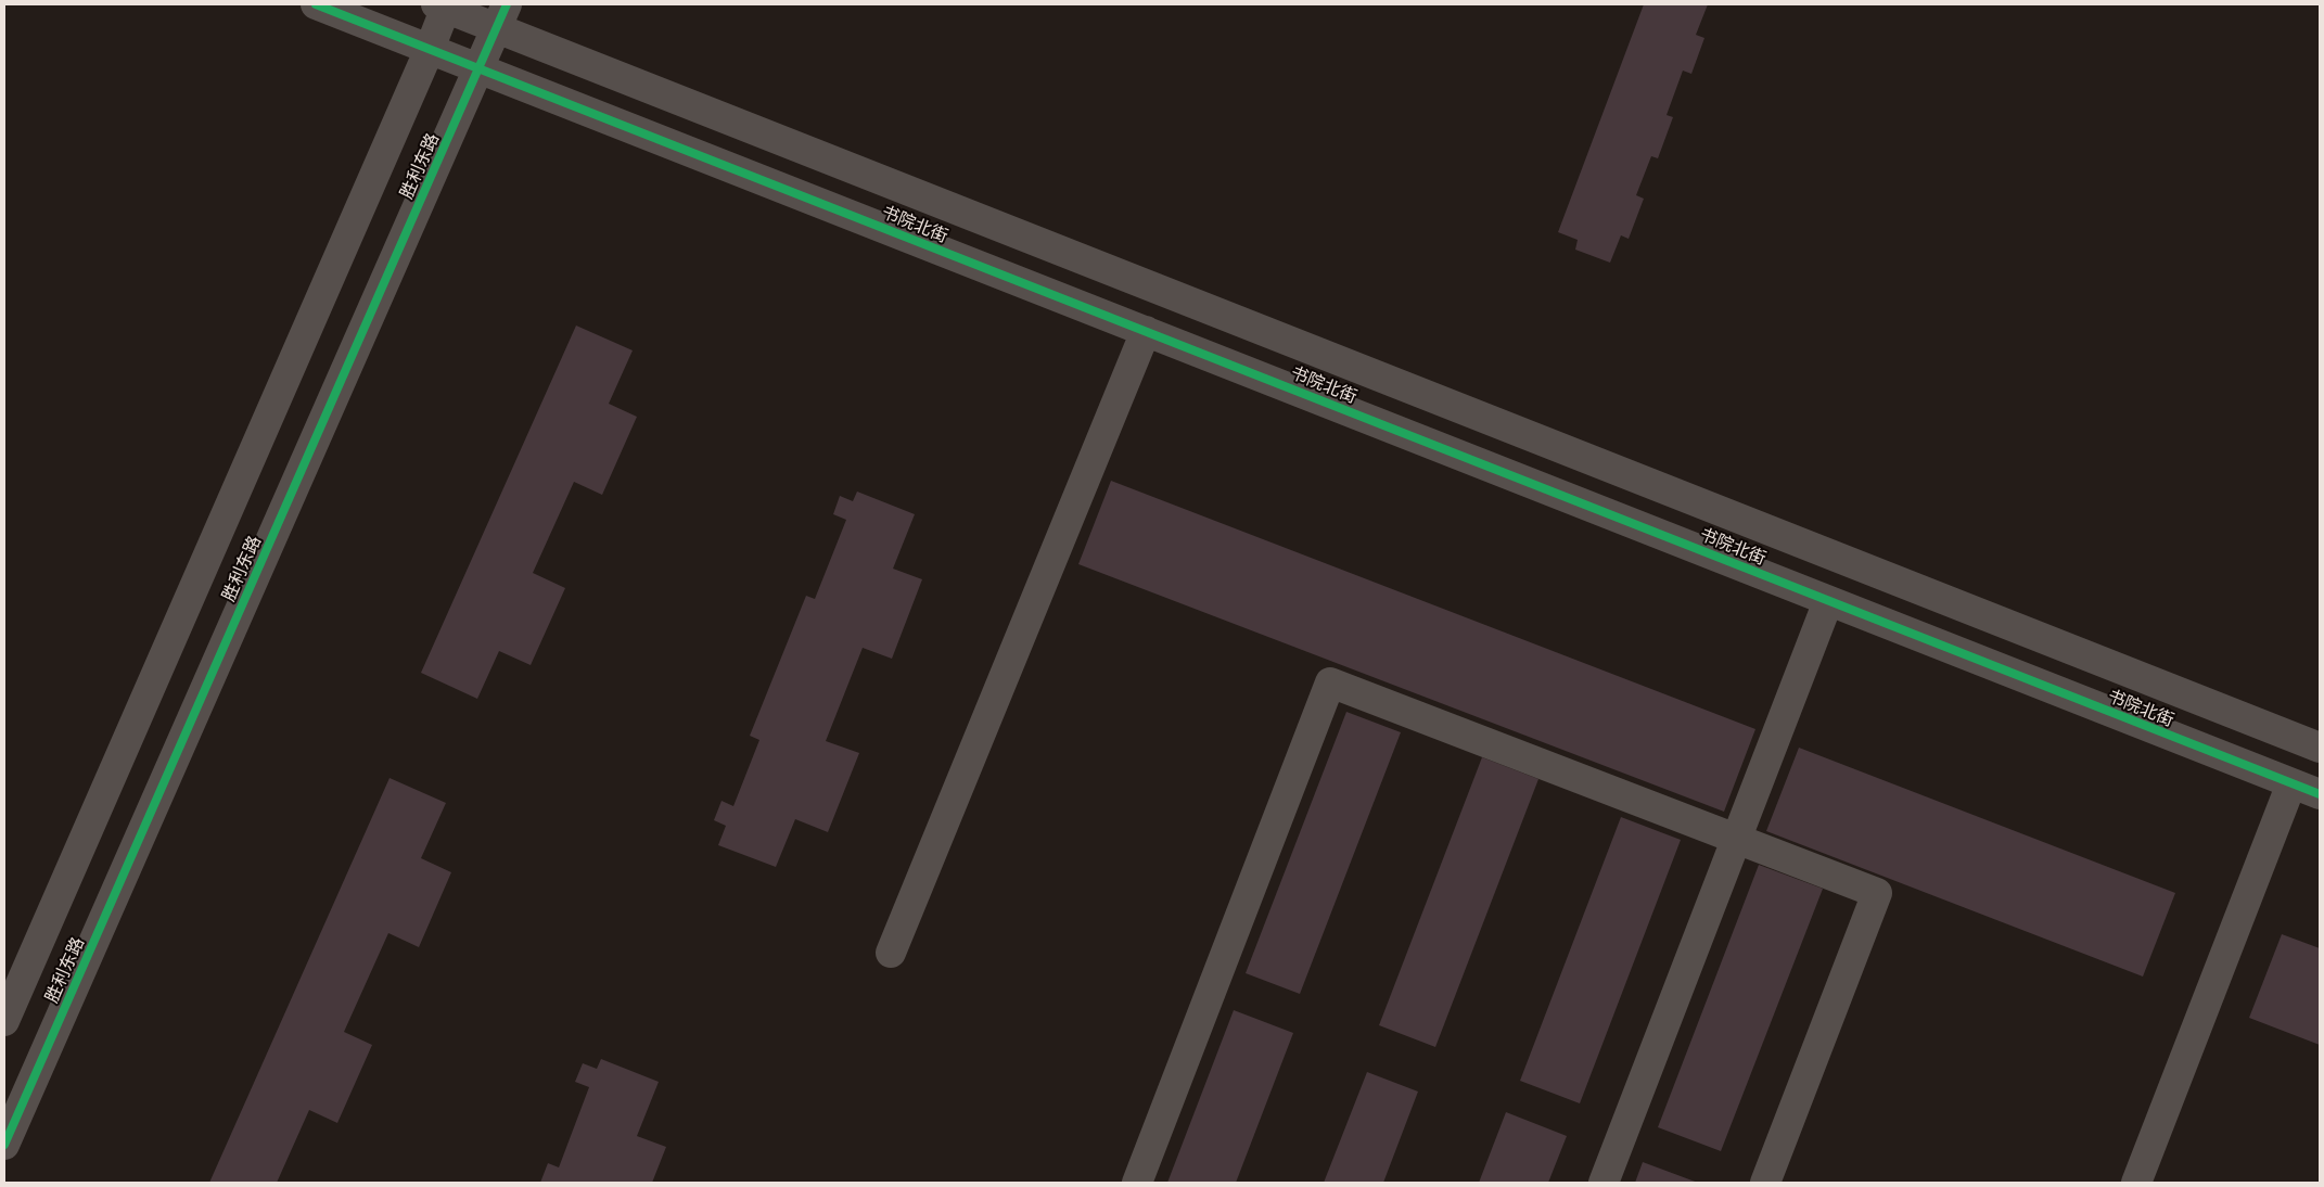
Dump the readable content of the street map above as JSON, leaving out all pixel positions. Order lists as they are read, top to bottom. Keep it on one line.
{"streets":{"street":["胜利东路","书院北街"]},"crossings":[["胜利东路","书院北街"]]}
